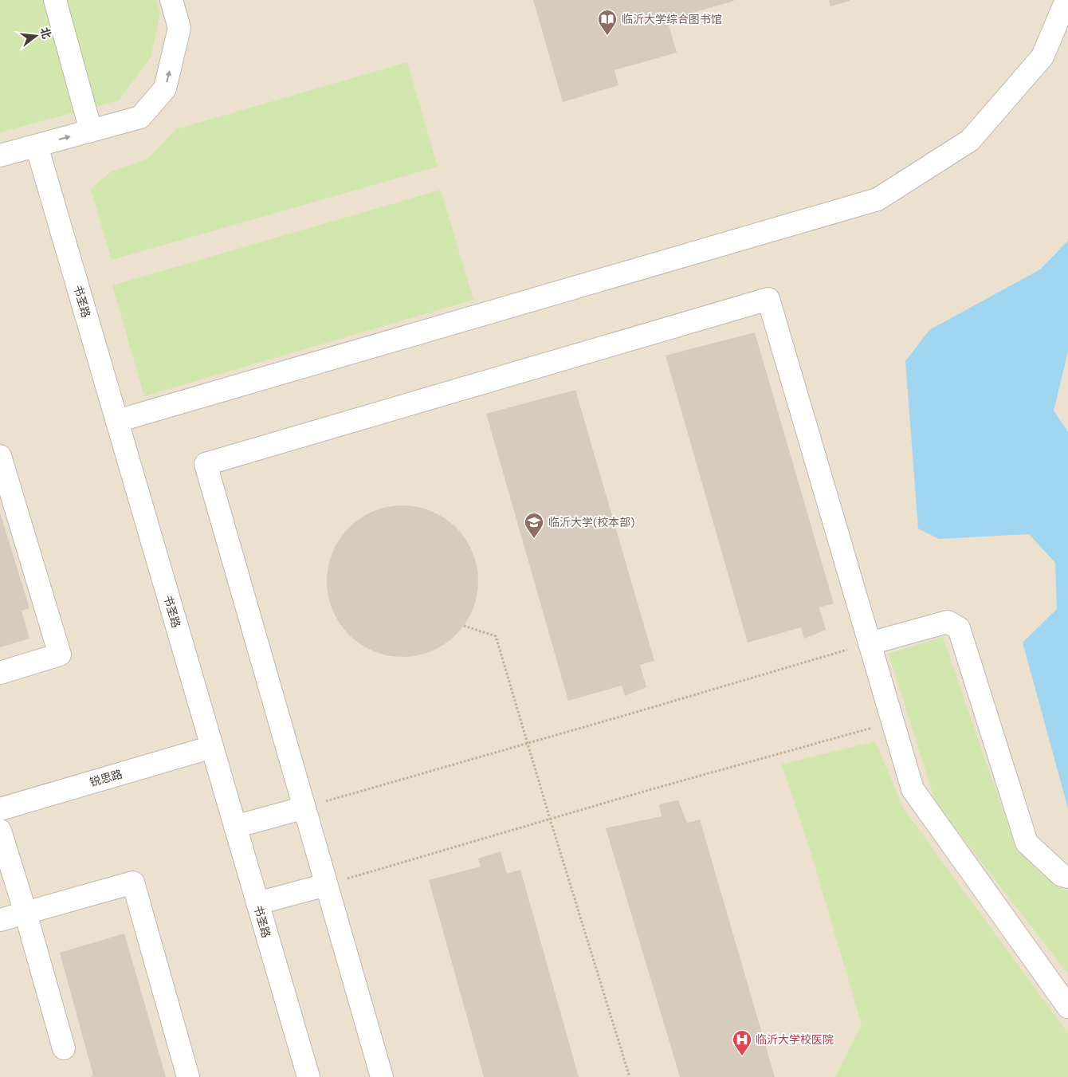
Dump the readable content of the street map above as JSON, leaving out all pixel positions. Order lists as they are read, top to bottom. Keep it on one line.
{"streets":{"street":["书圣路","锐思路"]},"crossings":[["书圣路","锐思路"]],"places":{"library":["临沂大学综合图书馆"],"school or university":["临沂大学(校本部)"],"hospital":["临沂大学校医院"]},"north":"right"}
